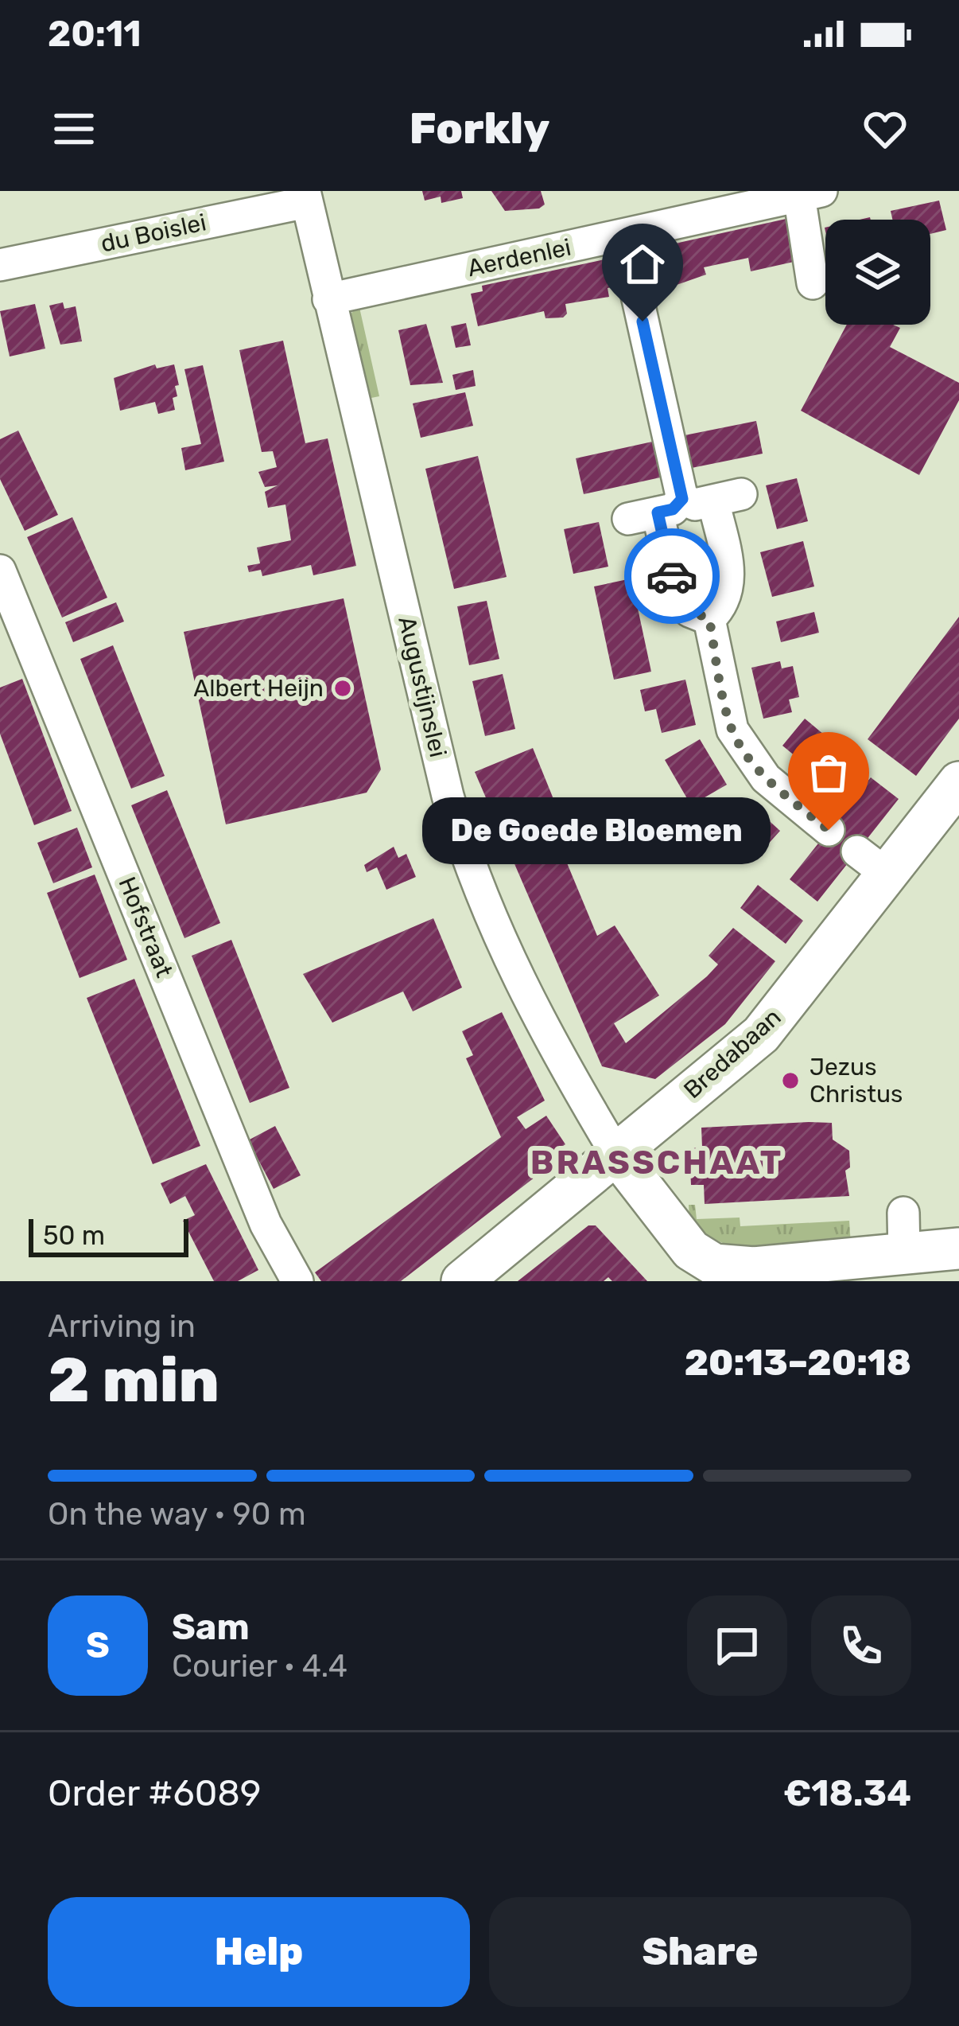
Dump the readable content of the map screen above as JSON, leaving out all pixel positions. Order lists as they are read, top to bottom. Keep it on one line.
{"streets":{"main road":["Bredabaan"],"street":["du Boislei","Aerdenlei","Augustijnslei","Hofstraat"]},"crossings":[["du Boislei","Augustijnslei"],["Aerdenlei","Augustijnslei"],["Augustijnslei","Bredabaan"]],"districts":["BRASSCHAAT"],"places":["Albert Heijn","De Goede Bloemen","Jezus Christus"],"scale_bar":"50 m","page":{"status":"20:11","header":"Forkly","bubble":"De Goede Bloemen","scale":"50 m","heading":["2 min","Arriving in","20:13–20:18"],"panel":["Sam","Courier · 4.4","Order #6089","€18.34"],"bar":"On the way · 90 m","round":"S","buttons":["Help","Share"]}}
